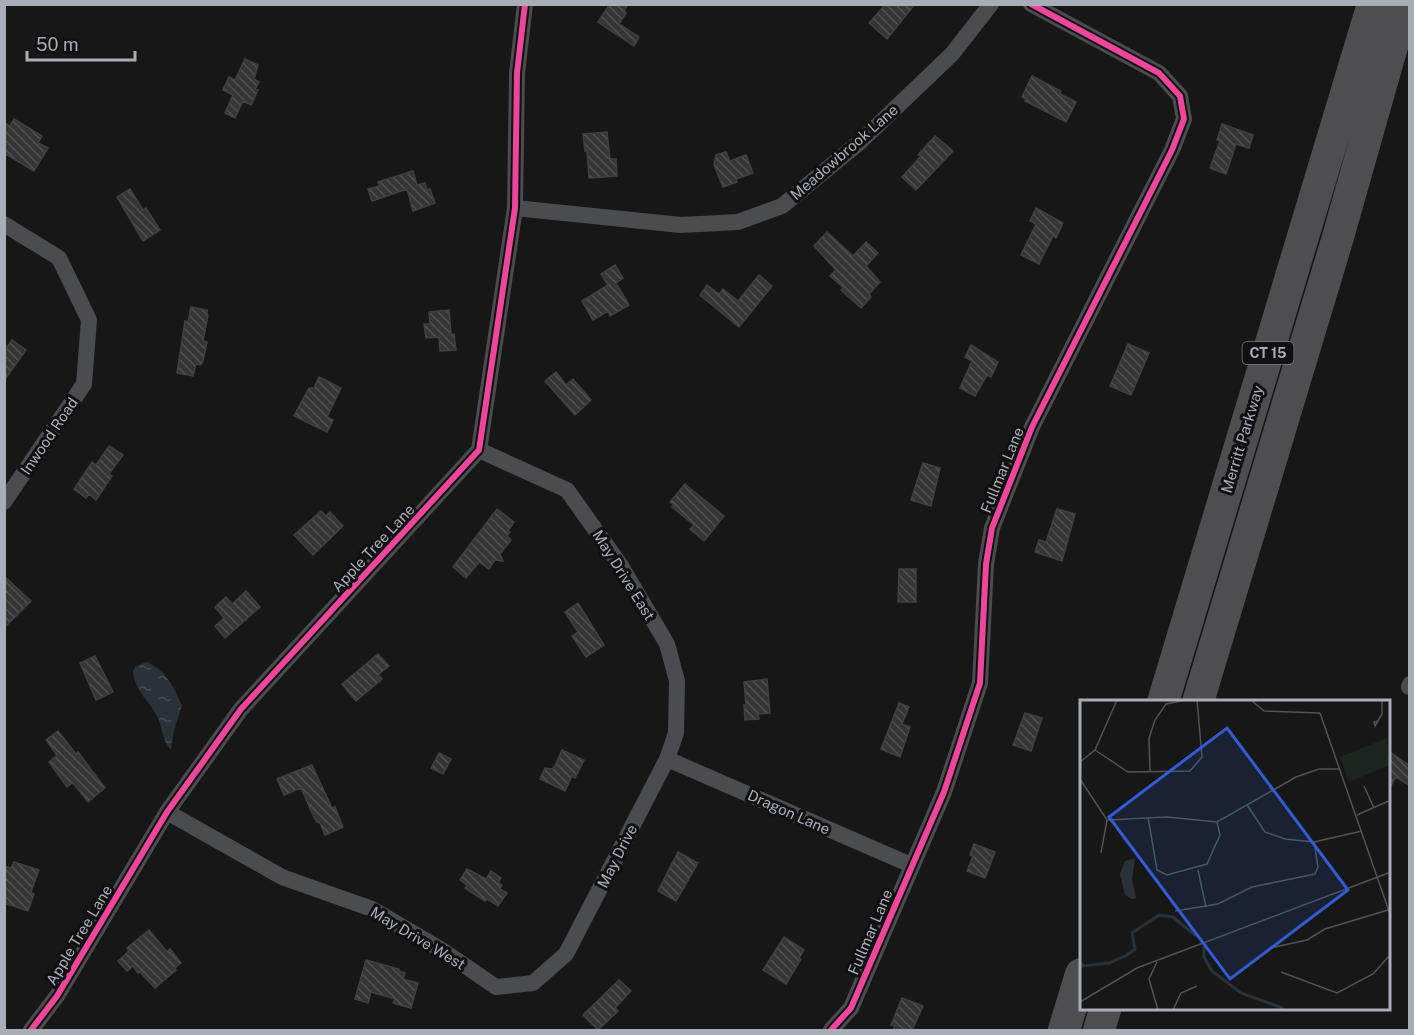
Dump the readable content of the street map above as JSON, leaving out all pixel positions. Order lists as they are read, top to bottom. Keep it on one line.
{"streets":{"highway":["CT 15","Merritt Parkway"],"street":["Meadowbrook Lane","Inwood Road","Fullmar Lane","Apple Tree Lane","May Drive East","Dragon Lane","May Drive","May Drive West"]},"crossings":[["Fullmar Lane","Dragon Lane"],["Apple Tree Lane","May Drive East"],["Apple Tree Lane","May Drive West"],["May Drive East","Dragon Lane"],["May Drive East","May Drive"],["Dragon Lane","May Drive"],["May Drive","May Drive West"]],"scale_bar":"50 m"}
